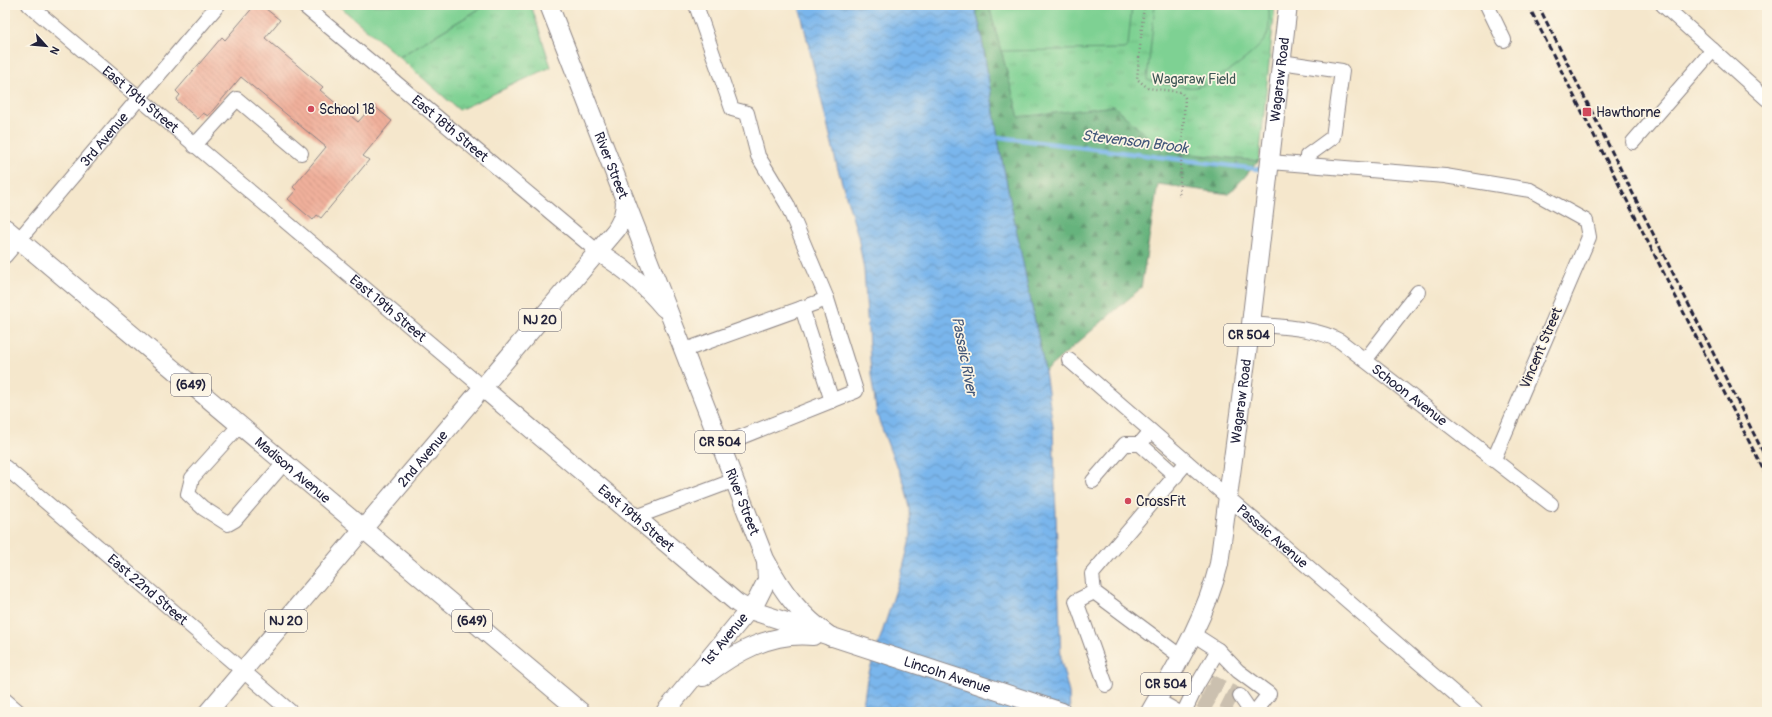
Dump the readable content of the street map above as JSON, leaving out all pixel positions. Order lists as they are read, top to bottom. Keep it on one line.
{"streets":{"main road":["Wagaraw Road","East 19th Street","River Street","NJ 20","CR 504","(649)","2nd Avenue","Madison Avenue","1st Avenue","Lincoln Avenue"],"street":["East 18th Street","3rd Avenue","Vincent Street","Schoon Avenue","Passaic Avenue","East 22nd Street"]},"crossings":[["Wagaraw Road","Schoon Avenue"],["Wagaraw Road","Passaic Avenue"],["East 19th Street","3rd Avenue"],["East 19th Street","River Street"],["East 19th Street","CR 504"],["East 19th Street","2nd Avenue"],["East 19th Street","1st Avenue"],["East 19th Street","Lincoln Avenue"],["East 18th Street","River Street"],["East 18th Street","2nd Avenue"],["3rd Avenue","Madison Avenue"],["River Street","CR 504"],["River Street","2nd Avenue"],["River Street","1st Avenue"],["River Street","Lincoln Avenue"],["CR 504","1st Avenue"],["CR 504","Lincoln Avenue"],["Vincent Street","Schoon Avenue"],["2nd Avenue","Madison Avenue"],["2nd Avenue","East 22nd Street"]],"water":["Stevenson Brook","Passaic River"],"parks":["Wagaraw Field"],"places":{"other":["School 18","CrossFit"],"transit":["Hawthorne"]},"north":"bottom right"}
